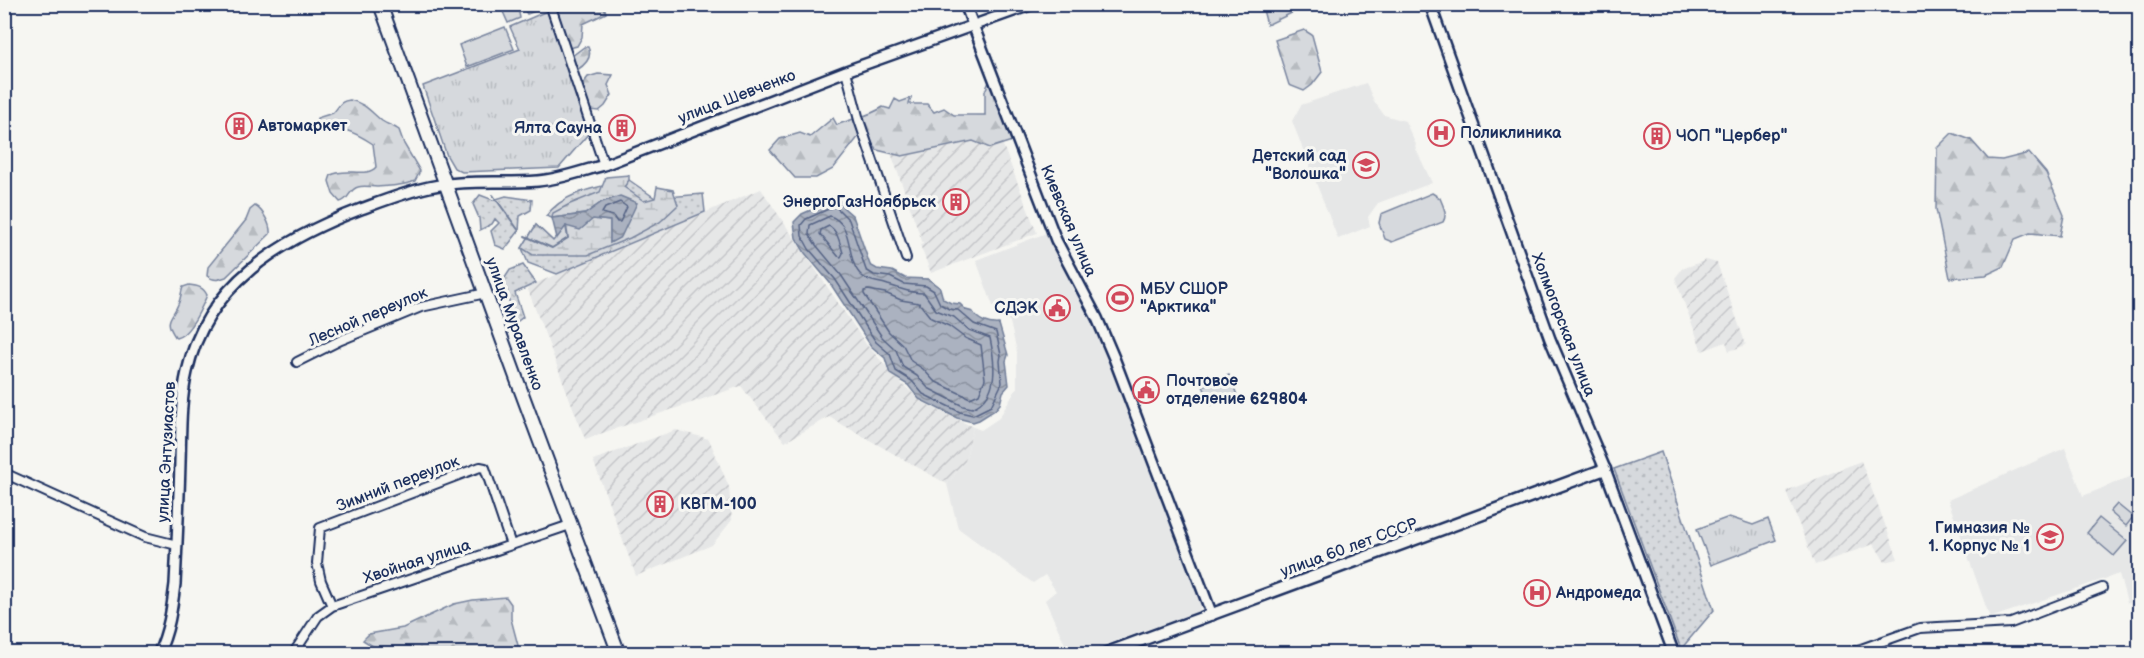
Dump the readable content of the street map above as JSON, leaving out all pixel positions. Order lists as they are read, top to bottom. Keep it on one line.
{"streets":{"main road":["улица Муравленко","улица 60 лет СССР"],"street":["улица Шевченко","Киевская улица","Лесной переулок","Холмогорская улица","улица Энтузиастов","Зимний переулок","Хвойная улица"]},"crossings":[["улица Шевченко","Киевская улица"],["улица Шевченко","улица Муравленко"],["улица Шевченко","улица Энтузиастов"],["Киевская улица","улица 60 лет СССР"],["Лесной переулок","улица Муравленко"],["улица Муравленко","улица Энтузиастов"],["улица Муравленко","Хвойная улица"],["Холмогорская улица","улица 60 лет СССР"],["Зимний переулок","Хвойная улица"]],"places":{"building":["Автомаркет","Ялта Сауна","ЧОП \"Цербер\"","ЭнергоГазНоябрьск","КВГМ-100"],"hospital":["Поликлиника","Андромеда"],"school or university":["Детский сад \"Волошка\"","Гимназия № 1. Корпус № 1"],"sports":["МБУ СШОР \"Арктика\""],"public building":["СДЭК","Почтовое отделение 629804"]}}
